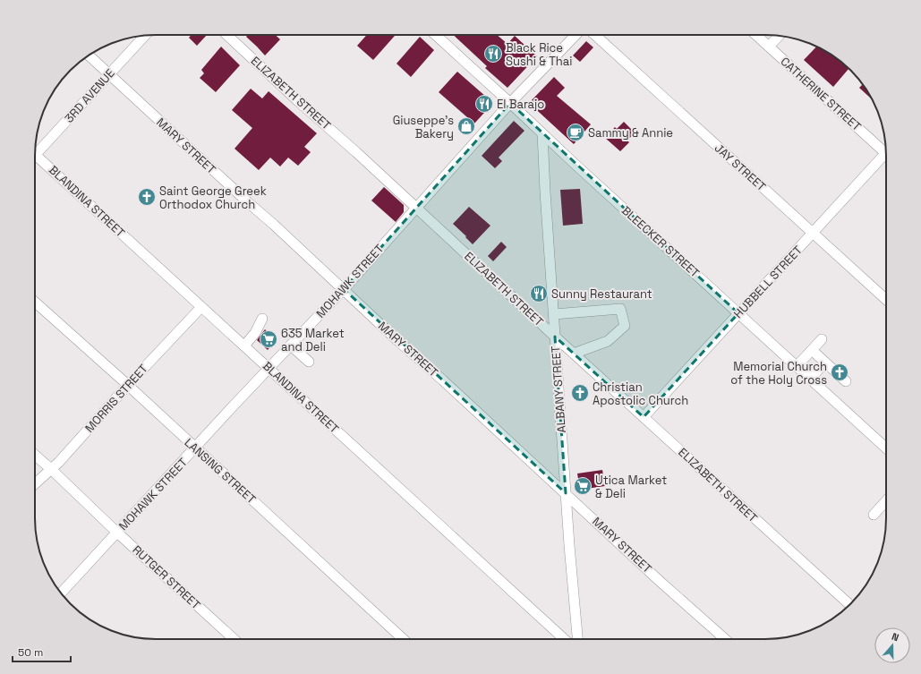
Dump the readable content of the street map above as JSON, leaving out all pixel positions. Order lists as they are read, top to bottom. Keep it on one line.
{"streets":{"street":["ELIZABETH STREET","CATHERINE STREET","3RD AVENUE","MARY STREET","JAY STREET","BLANDINA STREET","BLEECKER STREET","MOHAWK STREET","HUBBELL STREET","ALBANY STREET","MORRIS STREET","LANSING STREET","RUTGER STREET"]},"crossings":[["ELIZABETH STREET","MOHAWK STREET"],["ELIZABETH STREET","HUBBELL STREET"],["ELIZABETH STREET","ALBANY STREET"],["3RD AVENUE","MARY STREET"],["MARY STREET","MOHAWK STREET"],["MARY STREET","ALBANY STREET"],["JAY STREET","HUBBELL STREET"],["BLANDINA STREET","MOHAWK STREET"],["BLANDINA STREET","MORRIS STREET"],["BLEECKER STREET","MOHAWK STREET"],["BLEECKER STREET","HUBBELL STREET"],["BLEECKER STREET","ALBANY STREET"],["MOHAWK STREET","LANSING STREET"],["MOHAWK STREET","RUTGER STREET"],["MORRIS STREET","LANSING STREET"],["MORRIS STREET","RUTGER STREET"]],"places":{"restaurant":["Black Rice Sushi & Thai","El Barajo","Sunny Restaurant"],"shop":["Giuseppe's Bakery"],"cafe":["Sammy & Annie"],"church":["Saint George Greek Orthodox Church","Memorial Church of the Holy Cross","Christian Apostolic Church"],"supermarket":["635 Market and Deli","Utica Market & Deli"]},"scale_bar":"50 m","north":"top"}
